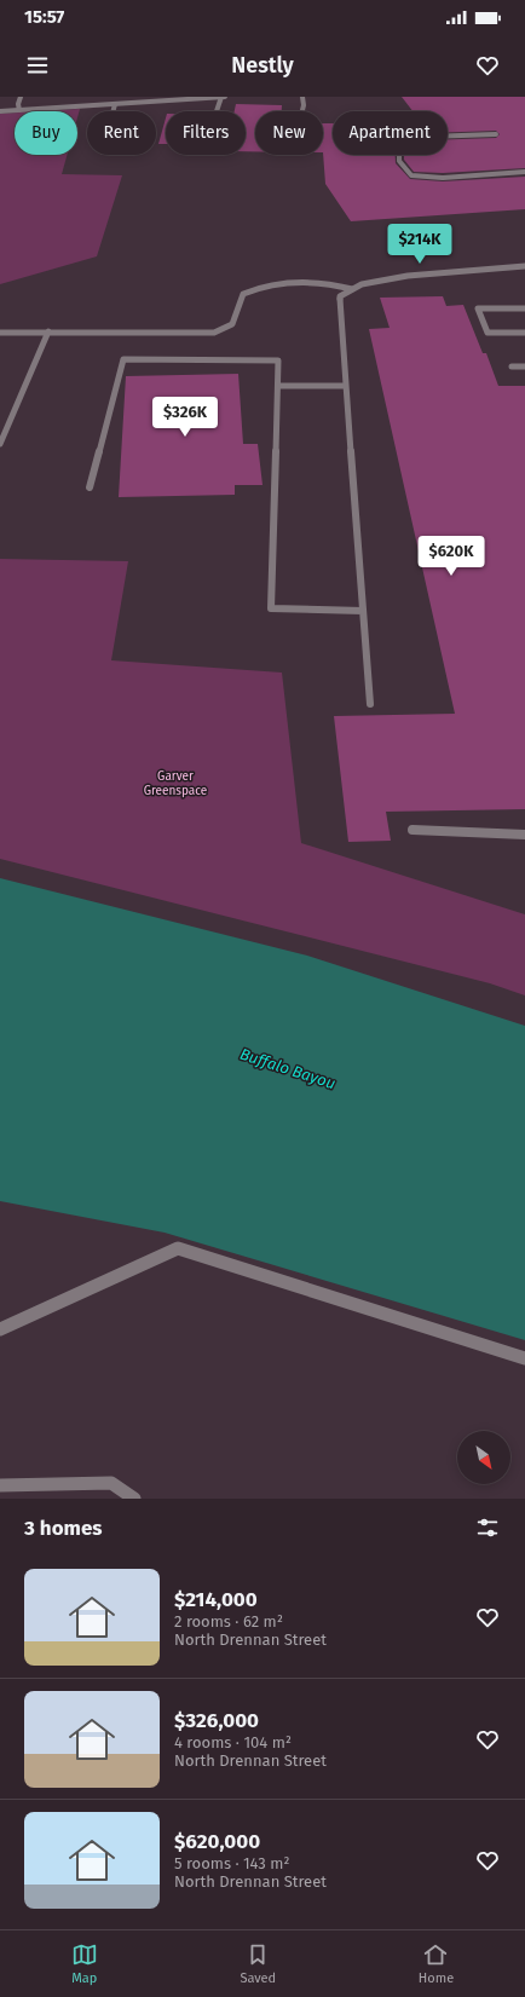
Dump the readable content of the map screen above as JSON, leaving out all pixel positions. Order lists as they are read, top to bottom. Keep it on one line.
{"water":["Buffalo Bayou"],"parks":["Garver Greenspace"],"north":"bottom right","page":{"status":"15:57","header":"Nestly","chip":["Buy","Rent","Filters","New","Apartment"],"price":["$214K","$326K","$620K"],"heading":"3 homes","list":[{"name":"$214,000","note":"2 rooms · 62 m² · North Drennan Street"},{"name":"$326,000","note":"4 rooms · 104 m² · North Drennan Street"},{"name":"$620,000","note":"5 rooms · 143 m² · North Drennan Street"}],"tabs":["Map","Saved","Home"]}}
